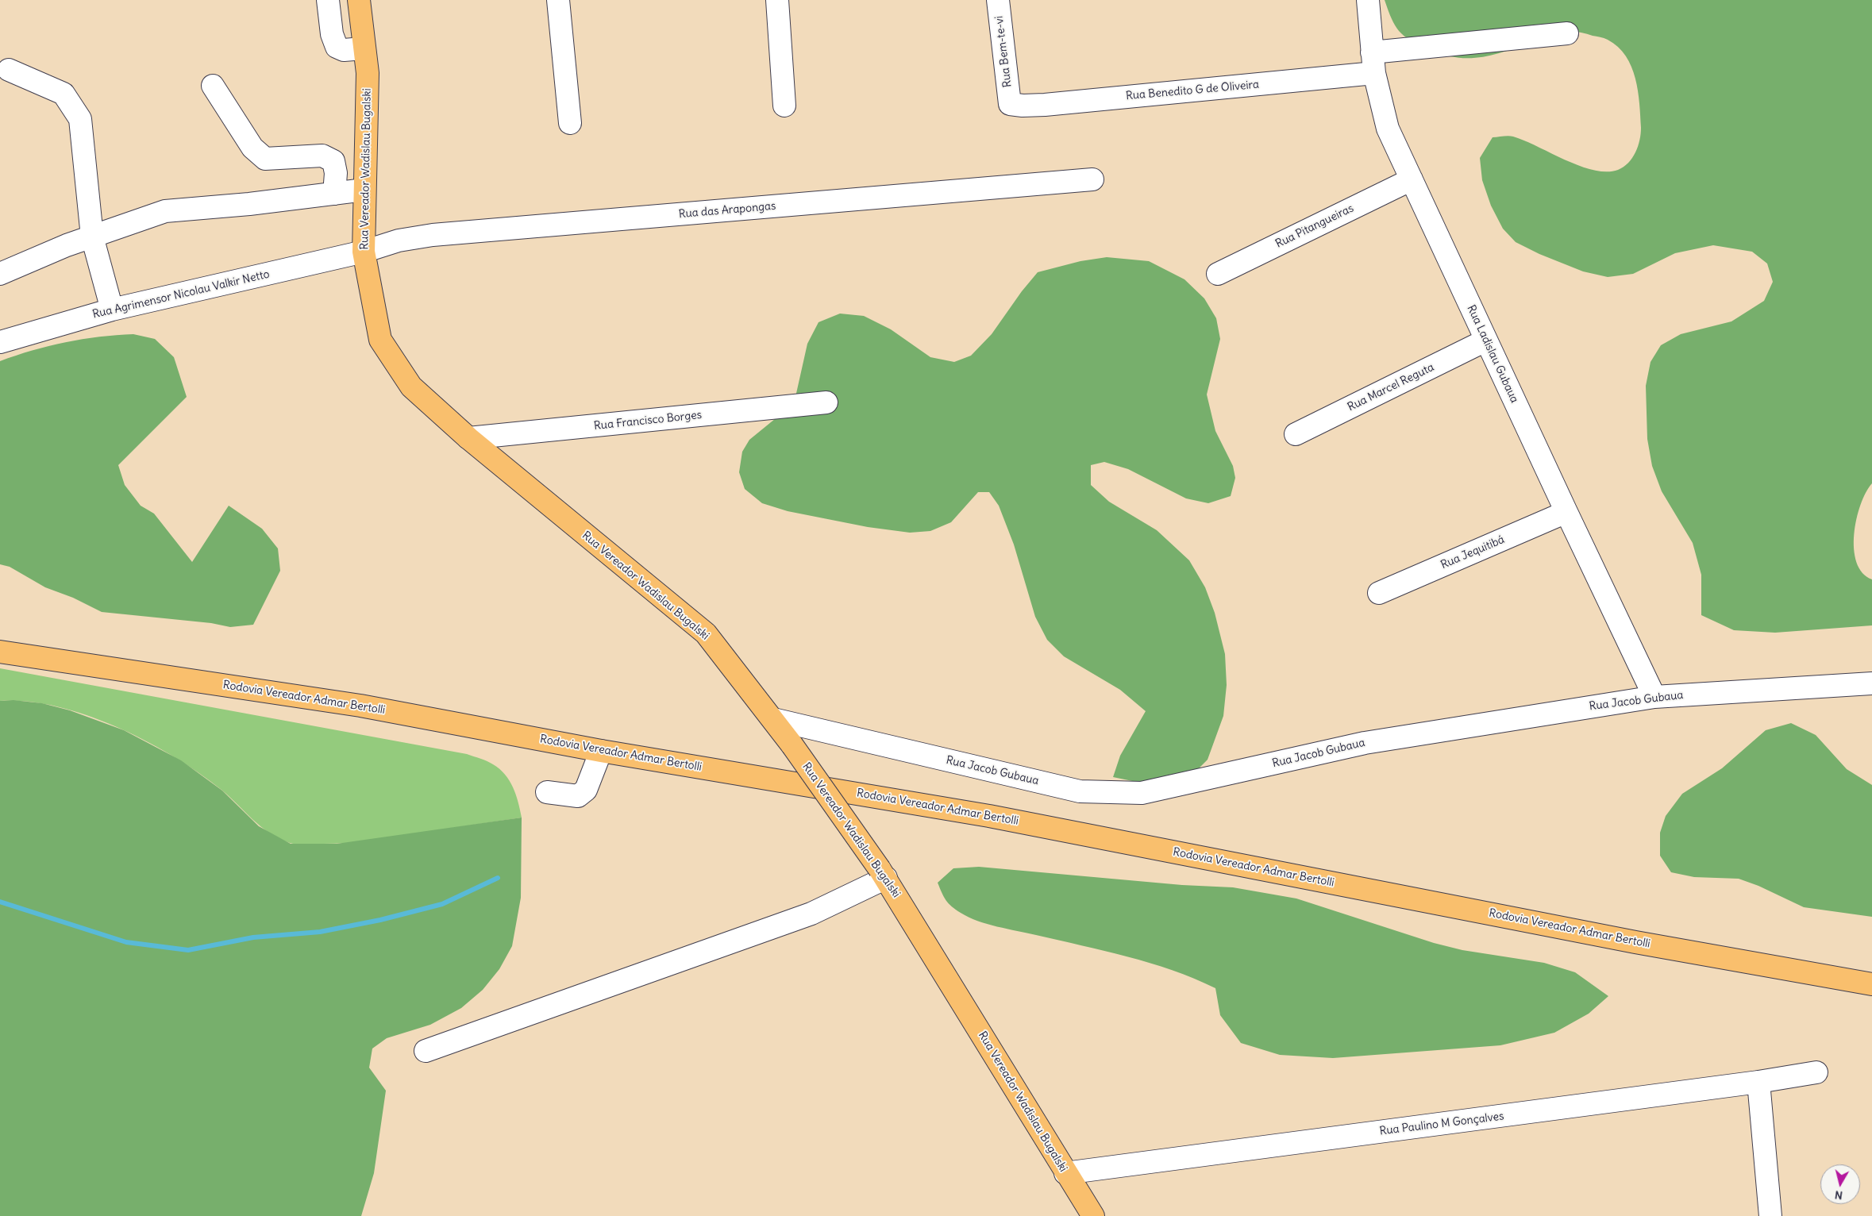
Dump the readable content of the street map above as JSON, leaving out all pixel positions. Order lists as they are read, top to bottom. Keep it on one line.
{"streets":{"main road":["Rua Vereador Wadislau Bugalski","Rodovia Vereador Admar Bertolli"],"street":["Rua Bem-te-vi","Rua Benedito G de Oliveira","Rua das Arapongas","Rua Pitangueiras","Rua Agrimensor Nicolau Valkir Netto","Rua Ladislau Gubaua","Rua Marcel Reguta","Rua Francisco Borges","Rua Jequitibá","Rua Jacob Gubaua","Rua Paulino M Gonçalves"]},"crossings":[["Rua Bem-te-vi","Rua Benedito G de Oliveira"],["Rua Benedito G de Oliveira","Rua Ladislau Gubaua"],["Rua Vereador Wadislau Bugalski","Rua das Arapongas"],["Rua Vereador Wadislau Bugalski","Rua Agrimensor Nicolau Valkir Netto"],["Rua Vereador Wadislau Bugalski","Rua Francisco Borges"],["Rua Vereador Wadislau Bugalski","Rua Jacob Gubaua"],["Rua Vereador Wadislau Bugalski","Rua Paulino M Gonçalves"],["Rua das Arapongas","Rua Agrimensor Nicolau Valkir Netto"],["Rua Pitangueiras","Rua Ladislau Gubaua"],["Rua Ladislau Gubaua","Rua Marcel Reguta"],["Rua Ladislau Gubaua","Rua Jequitibá"],["Rua Ladislau Gubaua","Rua Jacob Gubaua"]],"north":"bottom"}
